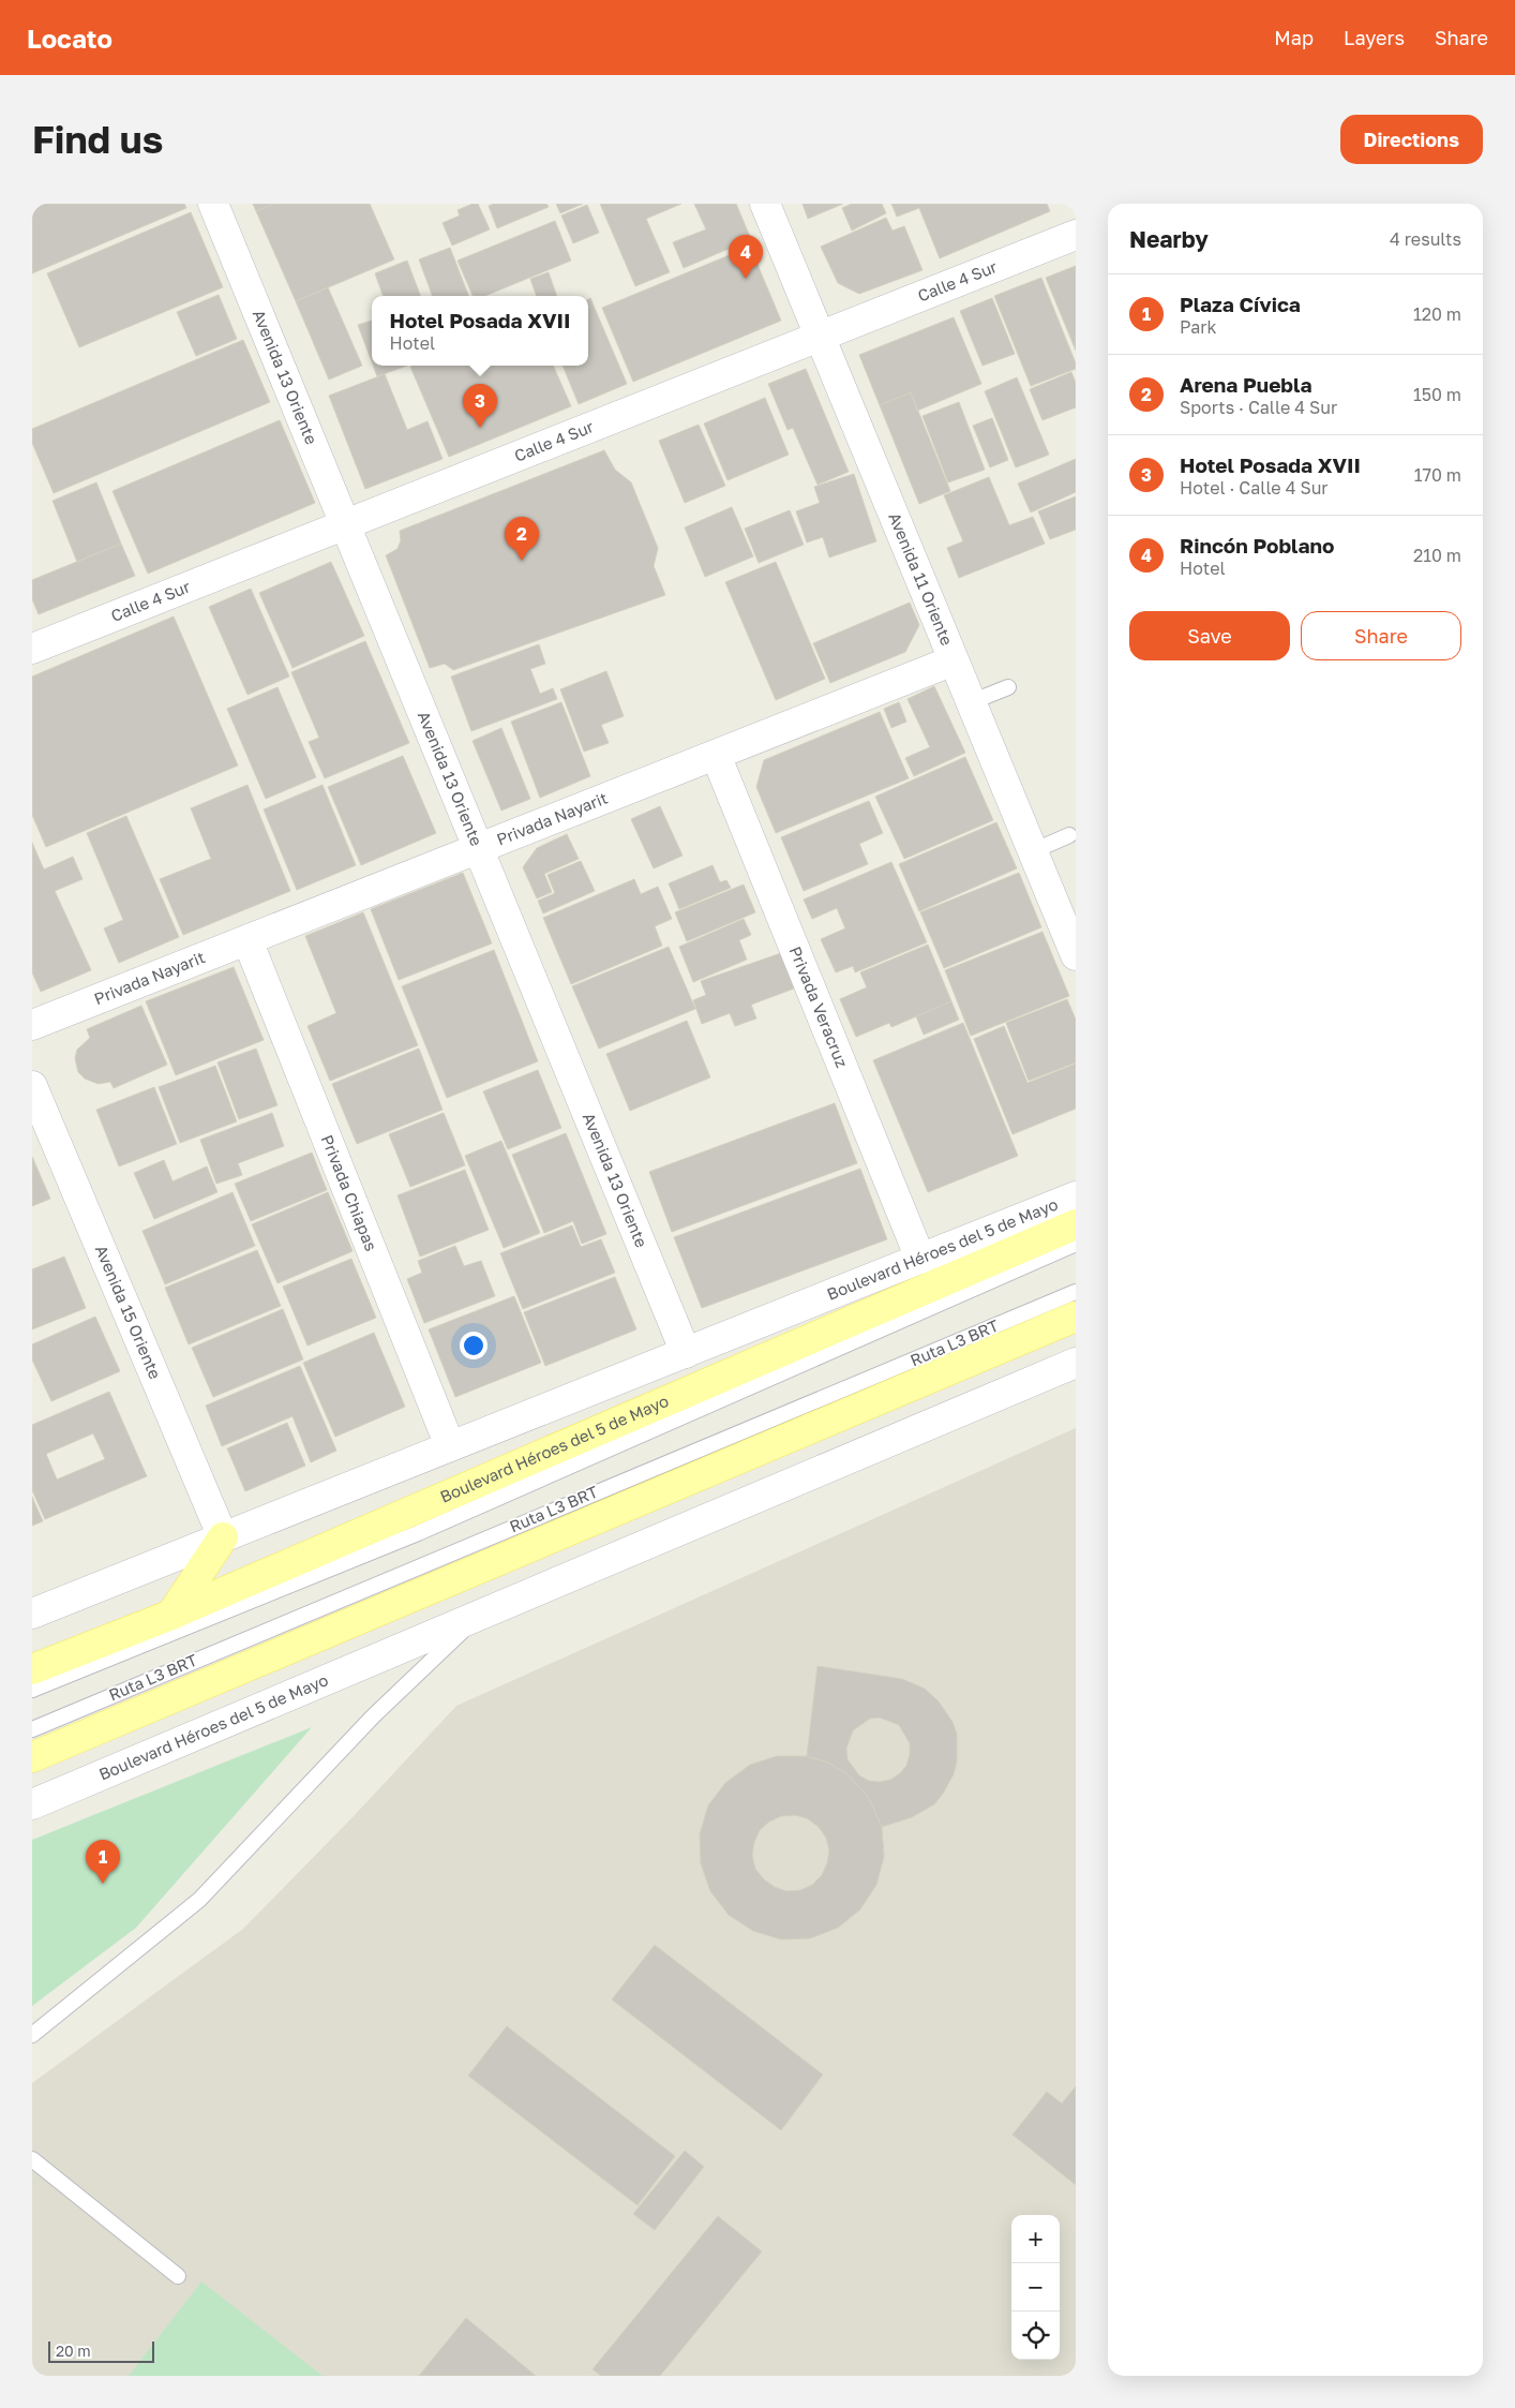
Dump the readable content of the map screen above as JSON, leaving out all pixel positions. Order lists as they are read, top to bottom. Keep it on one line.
{"streets":{"main road":["Boulevard Héroes del 5 de Mayo"],"street":["Calle 4 Sur","Avenida 13 Oriente","Avenida 11 Oriente","Privada Nayarit","Privada Veracruz","Privada Chiapas","Avenida 15 Oriente"],"lane":["Ruta L3 BRT"]},"crossings":[["Calle 4 Sur","Avenida 13 Oriente"],["Calle 4 Sur","Avenida 11 Oriente"],["Avenida 13 Oriente","Privada Nayarit"],["Avenida 13 Oriente","Boulevard Héroes del 5 de Mayo"],["Avenida 11 Oriente","Privada Nayarit"],["Privada Nayarit","Privada Veracruz"],["Privada Nayarit","Privada Chiapas"],["Privada Veracruz","Boulevard Héroes del 5 de Mayo"],["Privada Chiapas","Boulevard Héroes del 5 de Mayo"],["Boulevard Héroes del 5 de Mayo","Avenida 15 Oriente"]],"scale_bar":"20 m","page":{"header":"Locato","nav":["Map","Layers","Share"],"buttons":["Directions",["Save","Share"]],"title":"Find us","heading":["Nearby","4 results"],"pins":["4","3","2","1"],"list":[{"mark":"1","name":"Plaza Cívica","note":"Park","value":"120 m"},{"mark":"2","name":"Arena Puebla","note":"Sports · Calle 4 Sur","value":"150 m"},{"mark":"3","name":"Hotel Posada XVII","note":"Hotel · Calle 4 Sur","value":"170 m"},{"mark":"4","name":"Rincón Poblano","note":"Hotel","value":"210 m"}],"popup":["Hotel Posada XVII","Hotel"],"map_buttons":["+","−"],"scale":"20 m"}}
